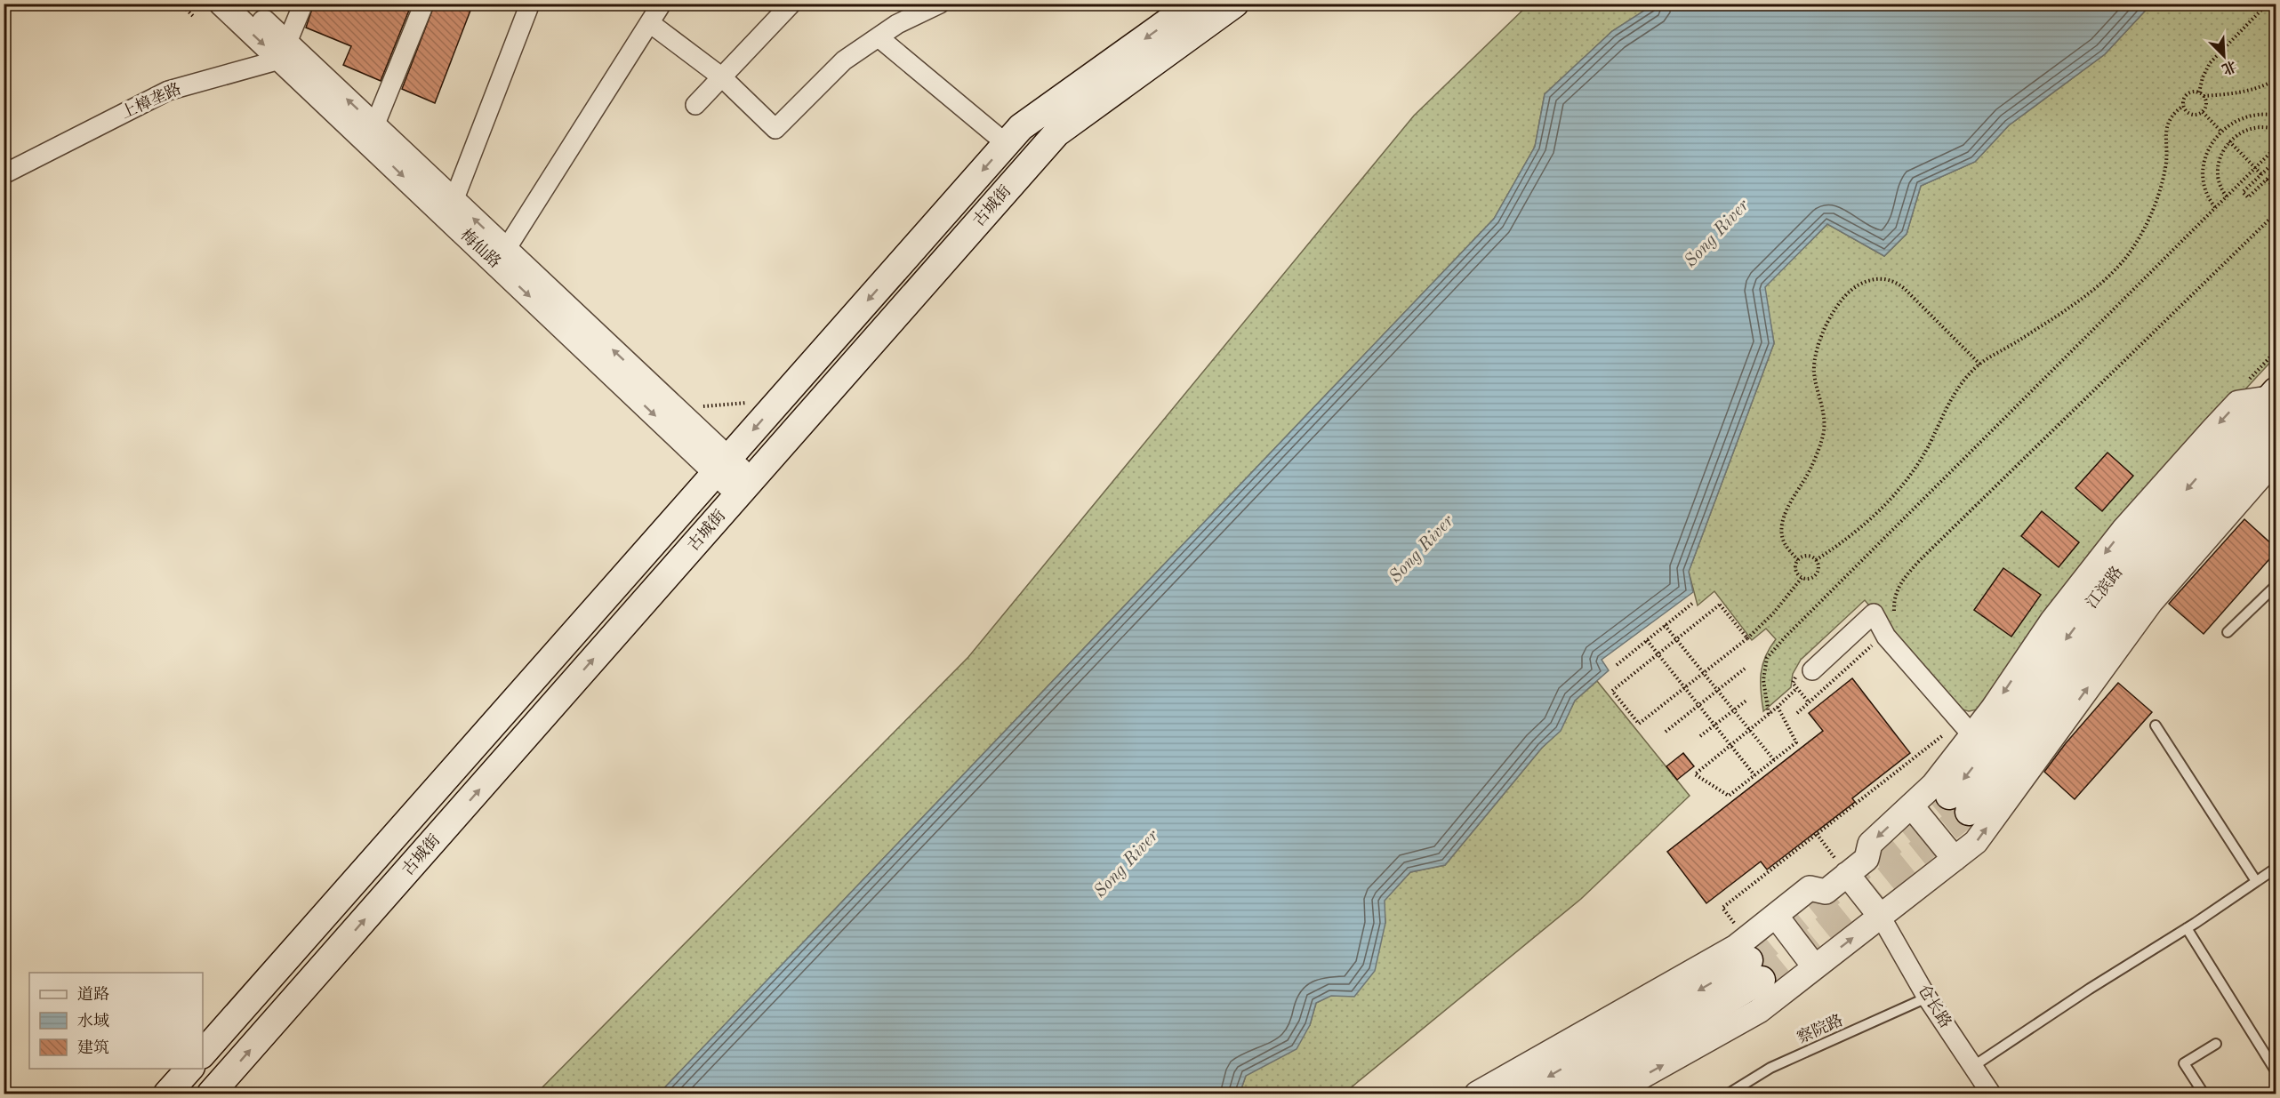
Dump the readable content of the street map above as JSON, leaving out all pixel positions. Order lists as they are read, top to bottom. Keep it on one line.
{"streets":{"main road":["古城街","江滨路"],"street":["上樟垄路","梅仙路","仓长路"],"lane":["察院路"]},"crossings":[["上樟垄路","梅仙路"],["古城街","梅仙路"],["仓长路","察院路"]],"water":["Song River"],"legend":["道路","水域","建筑"],"north":"bottom right"}
